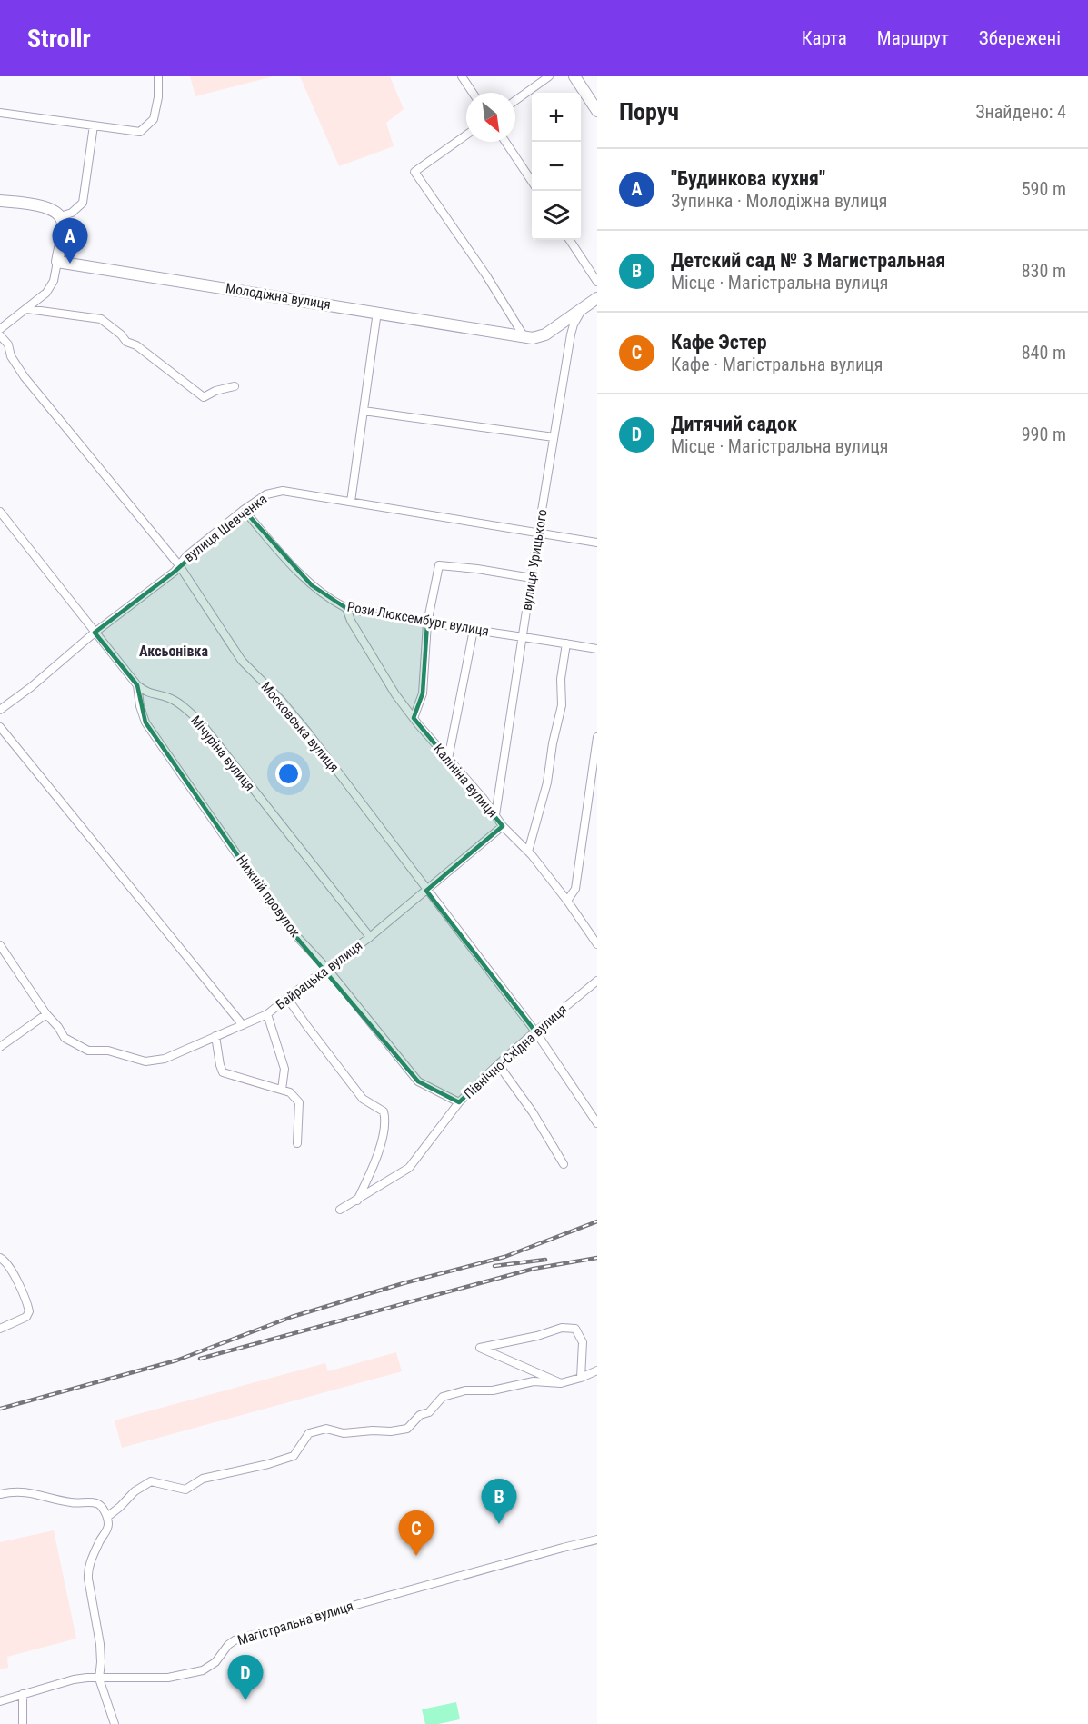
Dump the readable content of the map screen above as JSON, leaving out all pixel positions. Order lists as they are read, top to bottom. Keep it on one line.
{"streets":{"street":["Молодіжна вулиця","вулиця Шевченка","вулиця Урицького","Рози Люксембург вулиця","Московська вулиця","Мічуріна вулиця","Калініна вулиця","Нижній провулок","Байрацька вулиця","Північно-Східна вулиця","Магістральна вулиця"]},"crossings":[["Молодіжна вулиця","вулиця Урицького"],["вулиця Шевченка","вулиця Урицького"],["вулиця Шевченка","Рози Люксембург вулиця"],["вулиця Шевченка","Московська вулиця"],["вулиця Шевченка","Мічуріна вулиця"],["вулиця Урицького","Рози Люксембург вулиця"],["вулиця Урицького","Калініна вулиця"],["Рози Люксембург вулиця","Калініна вулиця"],["Московська вулиця","Байрацька вулиця"],["Московська вулиця","Північно-Східна вулиця"],["Мічуріна вулиця","Нижній провулок"],["Мічуріна вулиця","Байрацька вулиця"],["Калініна вулиця","Байрацька вулиця"],["Нижній провулок","Байрацька вулиця"],["Нижній провулок","Північно-Східна вулиця"]],"districts":["Аксьонівка"],"north":"bottom right","page":{"header":"Strollr","nav":["Карта","Маршрут","Збережені"],"heading":["Поруч","Знайдено: 4"],"map_buttons":["+","−"],"list":[{"mark":"A","name":"\"Будинкова кухня\"","note":"Зупинка · Молодіжна вулиця","value":"590 m"},{"mark":"B","name":"Детский сад № 3 Магистральная","note":"Місце · Магістральна вулиця","value":"830 m"},{"mark":"C","name":"Кафе Эстер","note":"Кафе · Магістральна вулиця","value":"840 m"},{"mark":"D","name":"Дитячий садок","note":"Місце · Магістральна вулиця","value":"990 m"}],"pins":["A","B","C","D"]}}
